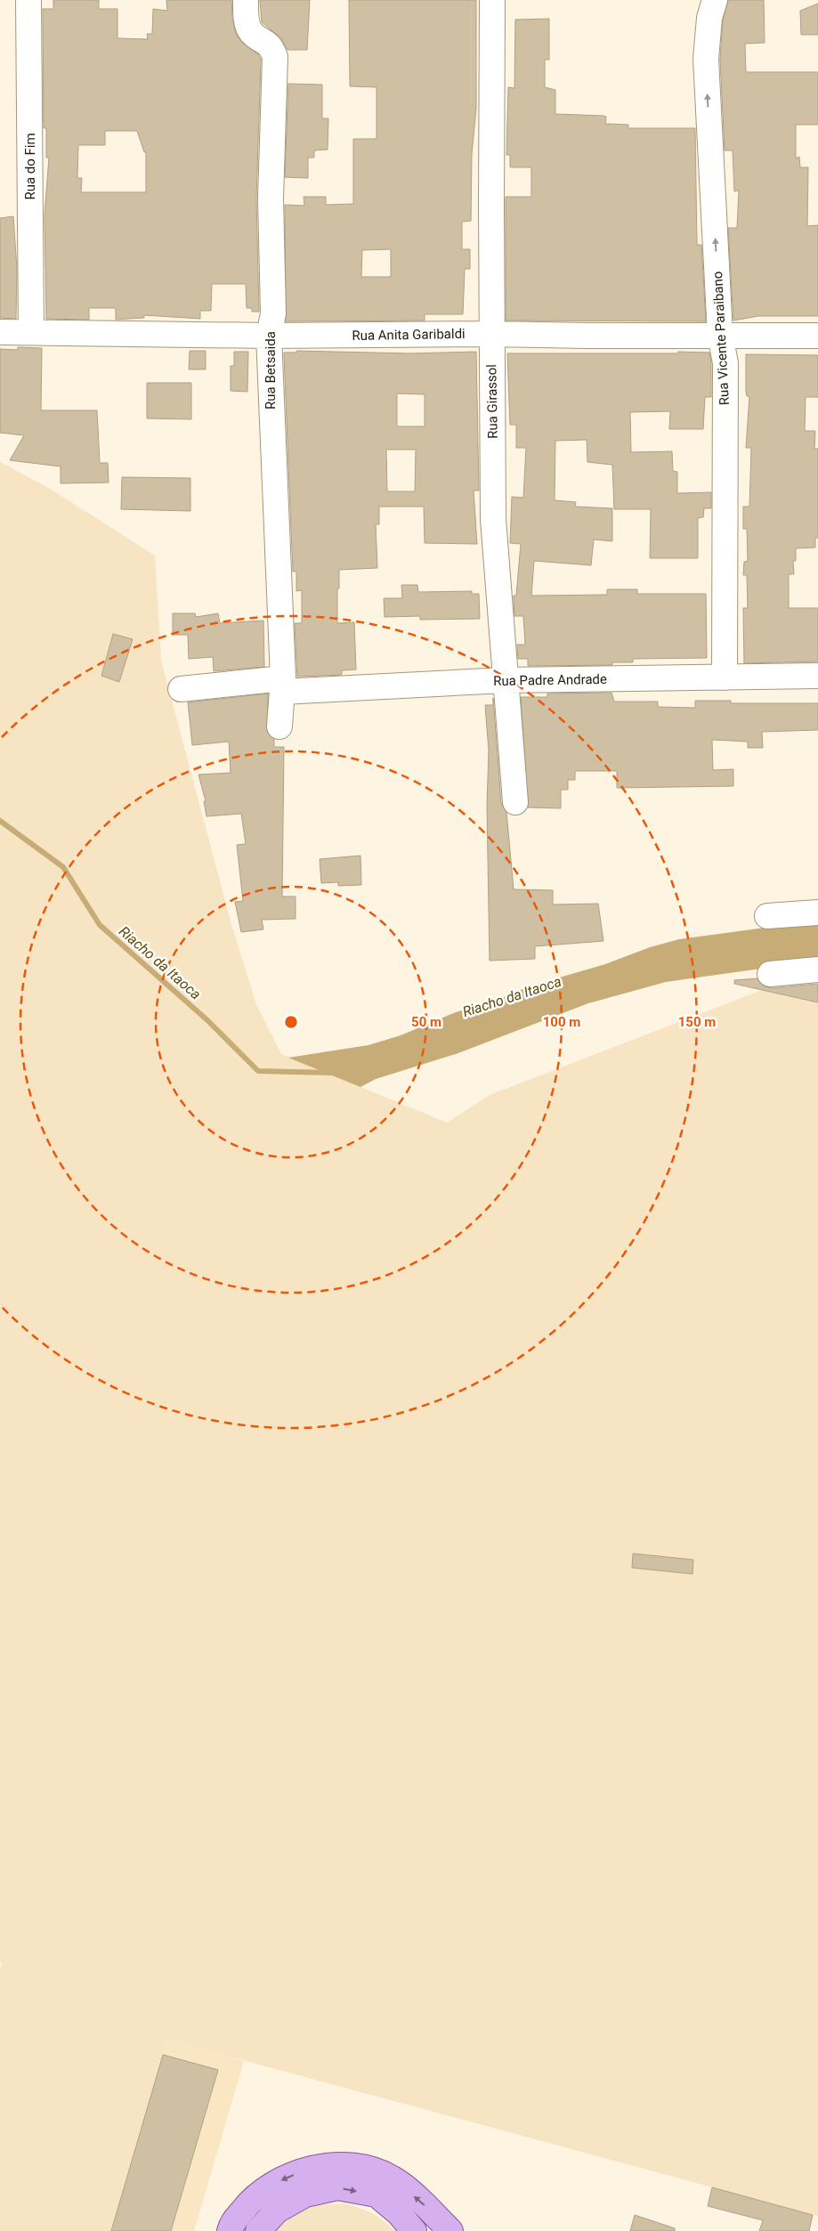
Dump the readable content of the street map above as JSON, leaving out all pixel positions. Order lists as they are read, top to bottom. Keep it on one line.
{"streets":{"street":["Rua do Fim","Rua Anita Garibaldi","Rua Vicente Paraibano","Rua Betsaida","Rua Girassol","Rua Padre Andrade"]},"crossings":[["Rua do Fim","Rua Anita Garibaldi"],["Rua Anita Garibaldi","Rua Vicente Paraibano"],["Rua Anita Garibaldi","Rua Betsaida"],["Rua Anita Garibaldi","Rua Girassol"],["Rua Vicente Paraibano","Rua Padre Andrade"],["Rua Betsaida","Rua Padre Andrade"],["Rua Girassol","Rua Padre Andrade"]],"one_way":["Rua Vicente Paraibano"],"water":["Riacho da Itaoca"],"rings":["50 m","100 m","150 m"]}
